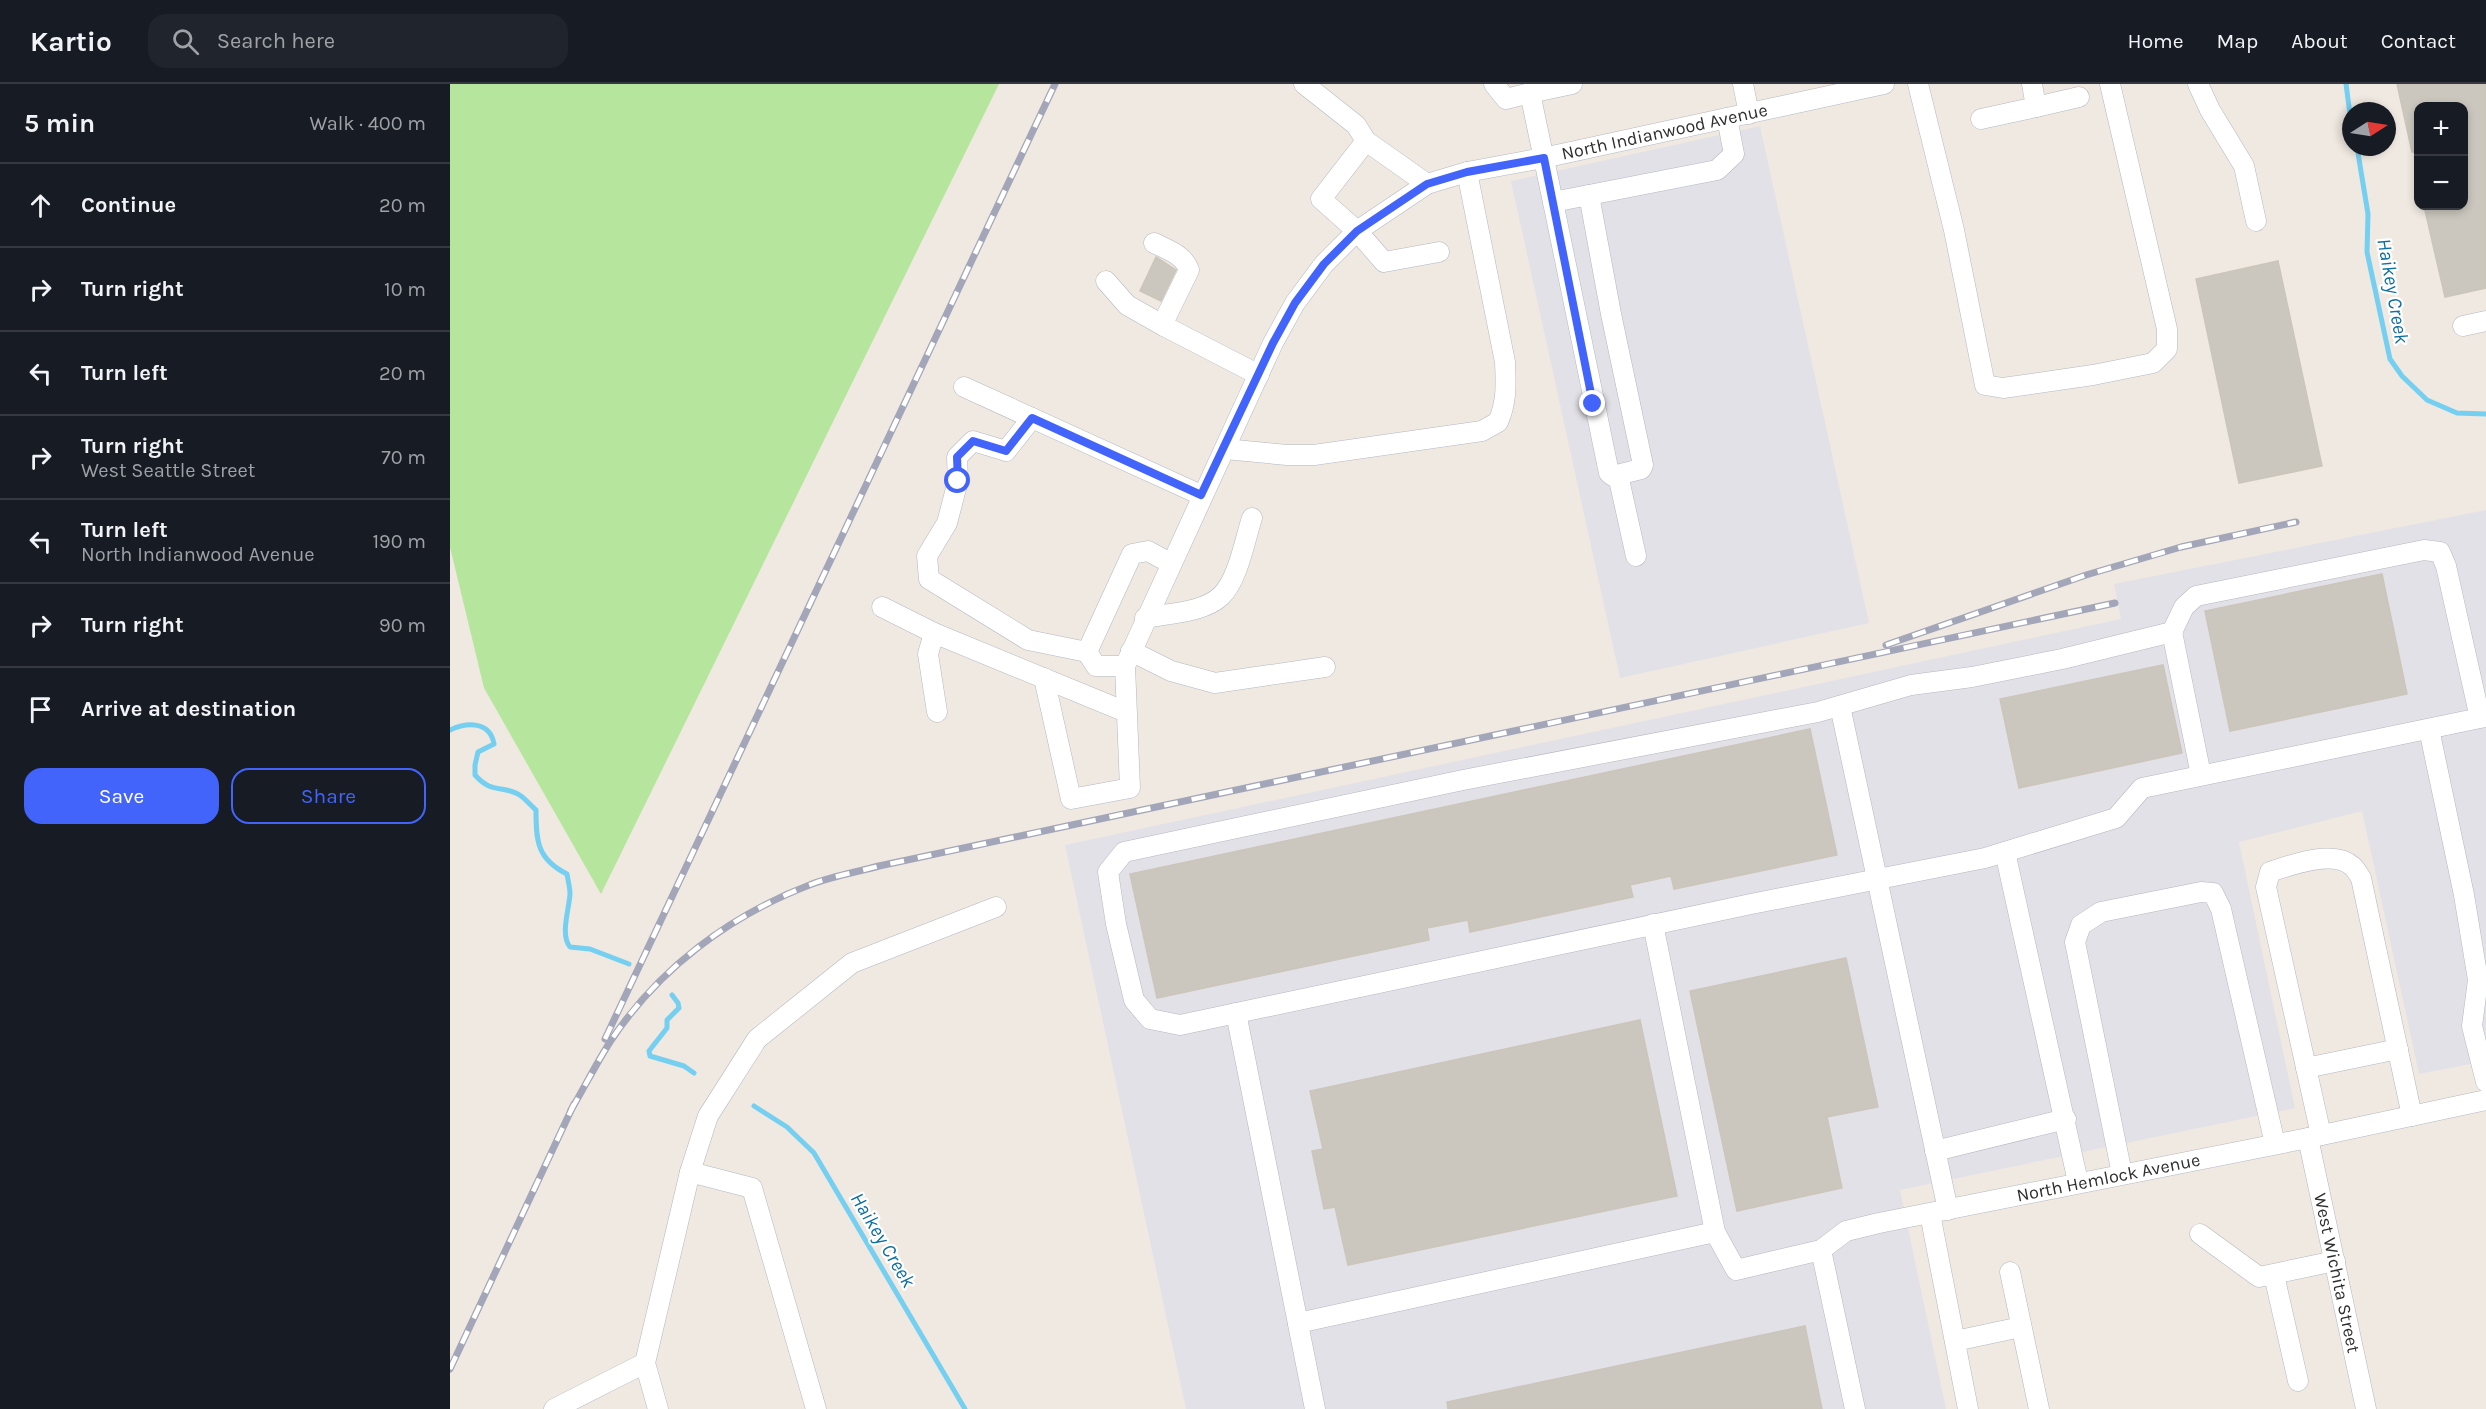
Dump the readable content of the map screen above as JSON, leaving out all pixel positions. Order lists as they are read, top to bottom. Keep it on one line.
{"streets":{"street":["North Indianwood Avenue","North Hemlock Avenue","West Wichita Street"]},"crossings":[["North Hemlock Avenue","West Wichita Street"]],"water":["Haikey Creek"],"north":"right","page":{"header":"Kartio","search":"Search here","nav":["Home","Map","About","Contact"],"heading":["5 min","Walk · 400 m"],"map_buttons":["+","−"],"list":[["Continue","20 m"],["Turn right","10 m"],["Turn left","20 m"],["Turn right","West Seattle Street","70 m"],["Turn left","North Indianwood Avenue","190 m"],["Turn right","90 m"],"Arrive at destination"],"buttons":["Save","Share"]}}
